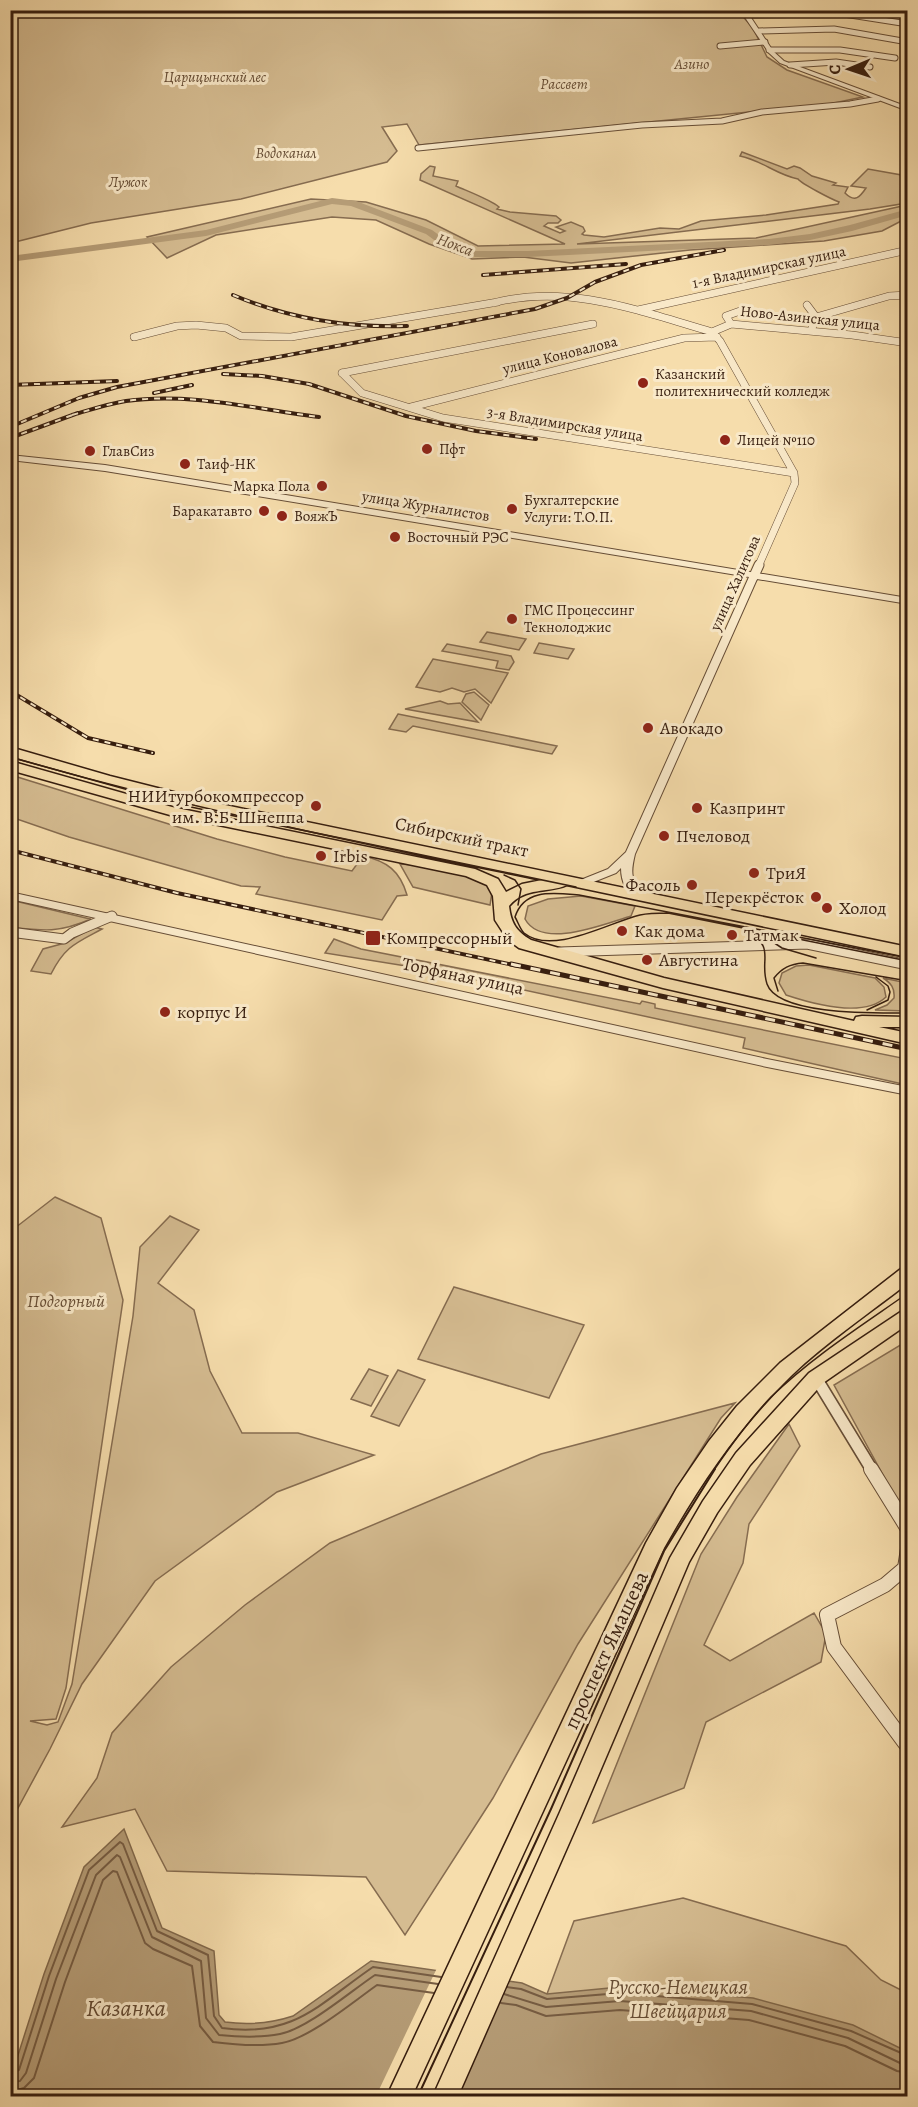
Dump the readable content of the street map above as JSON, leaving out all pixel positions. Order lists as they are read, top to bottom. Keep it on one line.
{"streets":{"main road":["Сибирский тракт","проспект Ямашева"],"street":["1-я Владимирская улица","Ново-Азинская улица","улица Коновалова","3-я Владимирская улица","улица Журналистов","улица Халитова","Торфяная улица"]},"crossings":[["Ново-Азинская улица","улица Коновалова"],["улица Коновалова","3-я Владимирская улица"],["3-я Владимирская улица","улица Халитова"],["улица Журналистов","улица Халитова"]],"water":["Нокса","Казанка"],"parks":["Азино","Царицынский лес","Рассвет","Водоканал","Лужок","Подгорный","Русско-Немецкая Швейцария"],"places":{"other":["Казанский политехнический колледж","Лицей №110","Пфт","ГлавСиз","Таиф-НК","Марка Пола","Бухгалтерские Услуги: Т.О.П.","Баракатавто","ВояжЪ","Восточный РЭС","ГМС Процессинг Текнолоджис","Авокадо","НИИтурбокомпрессор им. В.Б. Шнеппа","Казпринт","Пчеловод","Irbis","ТриЯ","Фасоль","Перекрёсток","Холод","Как дома","Татмак","Августина","корпус И"],"transit":["Компрессорный"]},"north":"left"}
